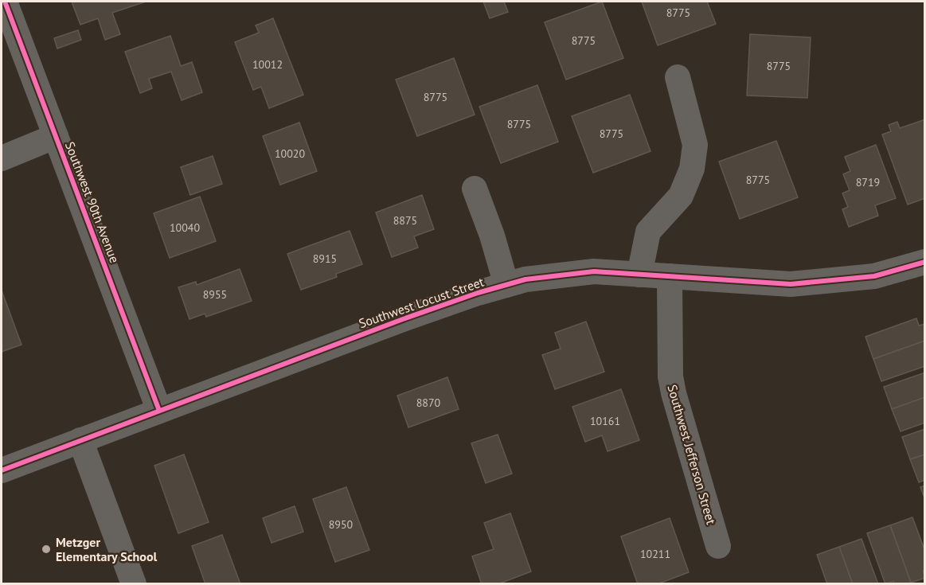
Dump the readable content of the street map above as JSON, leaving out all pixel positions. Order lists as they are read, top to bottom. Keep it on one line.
{"streets":{"street":["Southwest 90th Avenue","Southwest Locust Street","Southwest Jefferson Street"]},"crossings":[["Southwest 90th Avenue","Southwest Locust Street"],["Southwest Locust Street","Southwest Jefferson Street"]],"places":["Metzger Elementary School"],"house_numbers":["8775","8775","10012","8775","8775","8775","8775","10020","8775","8719","8875","10040","8915","8955","8870","10161","8950","10211"]}
